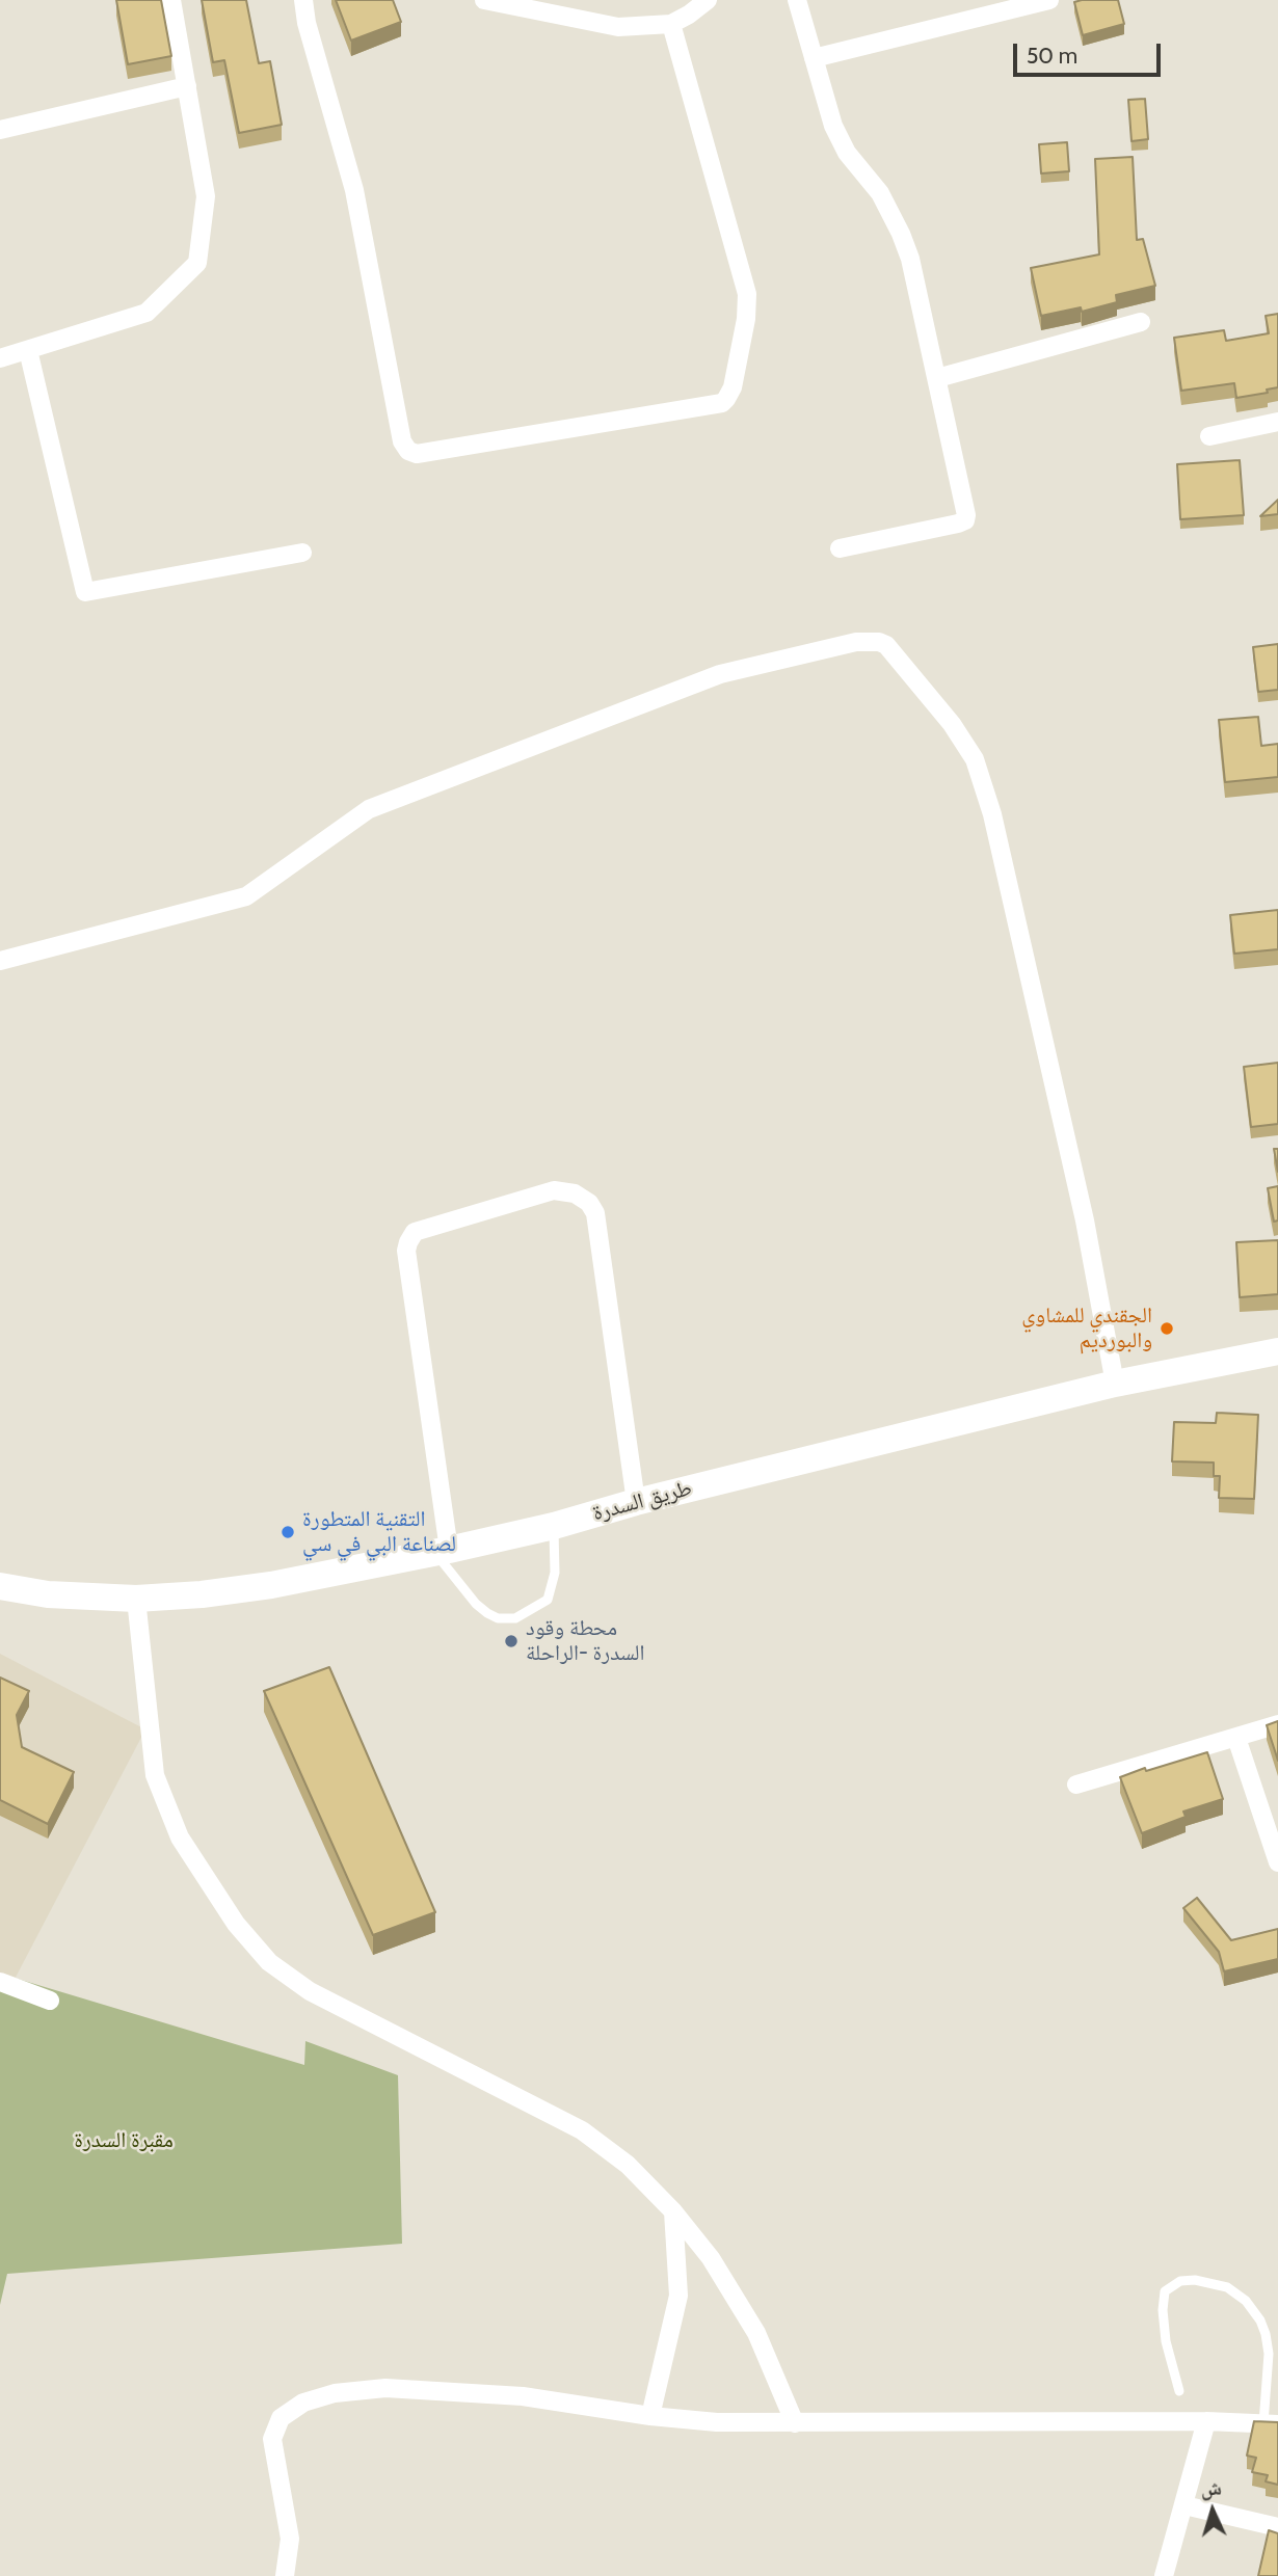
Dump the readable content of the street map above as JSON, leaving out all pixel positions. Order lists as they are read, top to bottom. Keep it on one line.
{"streets":{"main road":["طريق السدرة"]},"parks":["مقبرة السدرة"],"places":["الجقندي للمشاوي والبورديم","التقنية المتطورة لصناعة البي في سي","محطة وقود السدرة -الراحلة"],"scale_bar":"50 m","north":"top"}
